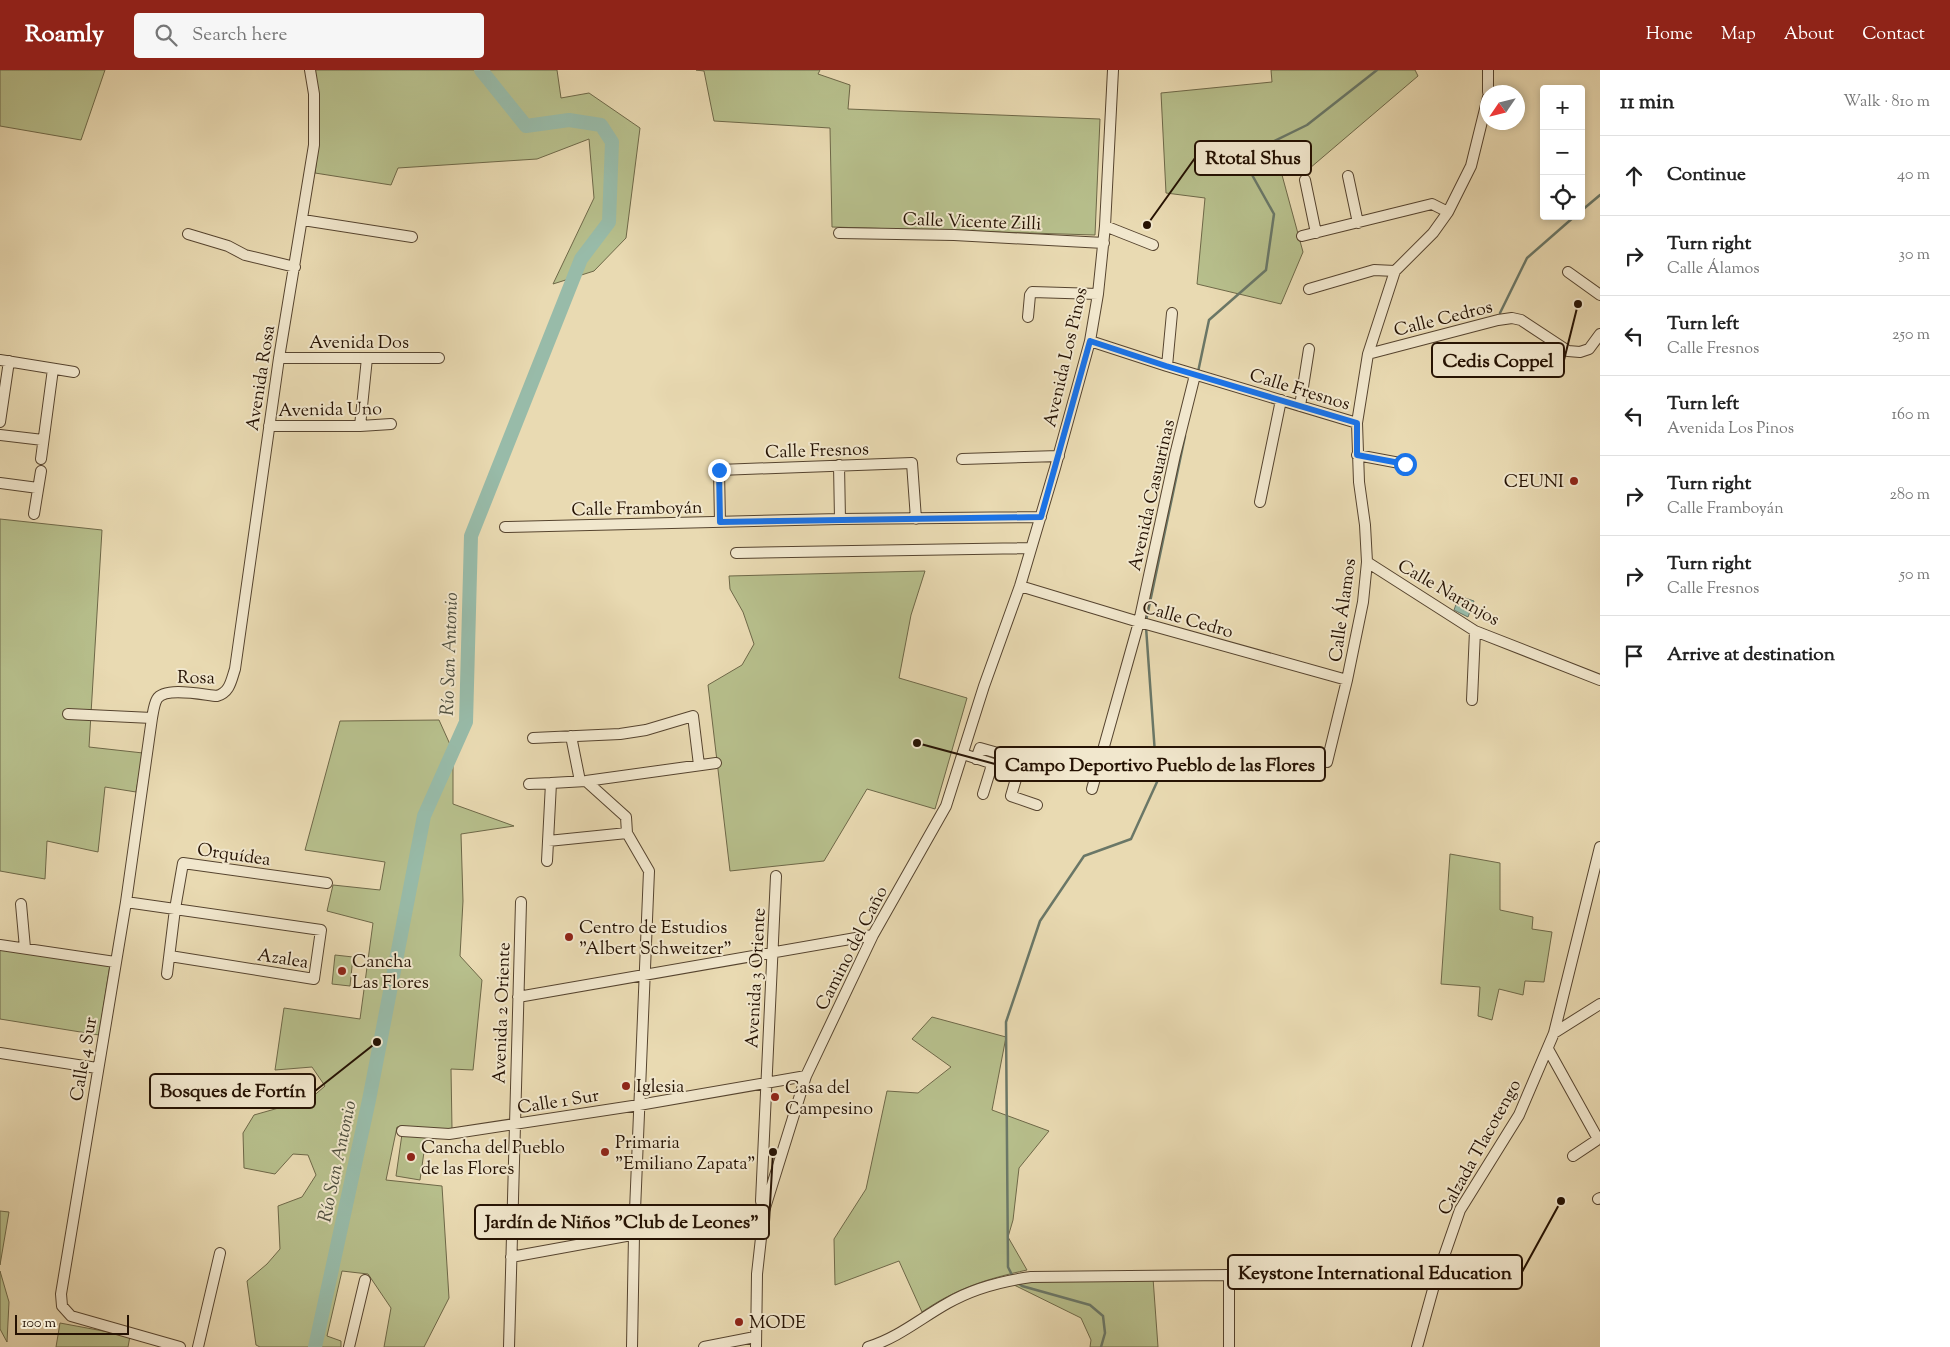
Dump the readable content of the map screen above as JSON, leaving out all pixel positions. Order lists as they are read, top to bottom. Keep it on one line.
{"streets":{"street":["Calle Vicente Zilli","Calle Cedros","Avenida Dos","Avenida Los Pinos","Avenida Rosa","Calle Fresnos","Avenida Uno","Avenida Casuarinas","Calle Framboyán","Calle Naranjos","Calle Álamos","Calle Cedro","Rosa","Orquídea","Camino del Caño","Azalea","Avenida 3 Oriente","Avenida 2 Oriente","Calle 4 Sur","Calle 1 Sur","Calzada Tlacotengo"]},"crossings":[["Calle Vicente Zilli","Avenida Los Pinos"],["Calle Cedros","Calle Álamos"],["Avenida Dos","Avenida Rosa"],["Avenida Los Pinos","Calle Fresnos"],["Avenida Los Pinos","Calle Framboyán"],["Avenida Los Pinos","Calle Cedro"],["Avenida Los Pinos","Camino del Caño"],["Avenida Rosa","Avenida Uno"],["Avenida Rosa","Rosa"],["Calle Fresnos","Avenida Casuarinas"],["Calle Fresnos","Calle Framboyán"],["Calle Fresnos","Calle Álamos"],["Avenida Casuarinas","Calle Cedro"],["Calle Naranjos","Calle Álamos"],["Calle Álamos","Calle Cedro"],["Calle Cedro","Camino del Caño"],["Rosa","Calle 4 Sur"],["Orquídea","Azalea"],["Camino del Caño","Avenida 3 Oriente"],["Camino del Caño","Calle 1 Sur"],["Azalea","Calle 4 Sur"],["Avenida 3 Oriente","Calle 1 Sur"],["Avenida 2 Oriente","Calle 1 Sur"]],"water":["Río San Antonio"],"places":["Rtotal Shus","Cedis Coppel","CEUNI","Campo Deportivo Pueblo de las Flores","Centro de Estudios \"Albert Schweitzer\"","Cancha Las Flores","Bosques de Fortín","Iglesia","Casa del Campesino","Primaria \"Emiliano Zapata\"","Jardín de Niños \"Club de Leones\"","Cancha del Pueblo de las Flores","Keystone International Education","MODE"],"scale_bar":"100 m","north":"bottom left","page":{"header":"Roamly","search":"Search here","nav":["Home","Map","About","Contact"],"heading":["11 min","Walk · 810 m"],"map_buttons":["+","−"],"list":[["Continue","40 m"],["Turn right","Calle Álamos","30 m"],["Turn left","Calle Fresnos","250 m"],["Turn left","Avenida Los Pinos","160 m"],["Turn right","Calle Framboyán","280 m"],["Turn right","Calle Fresnos","50 m"],"Arrive at destination"],"scale":"100 m"}}
